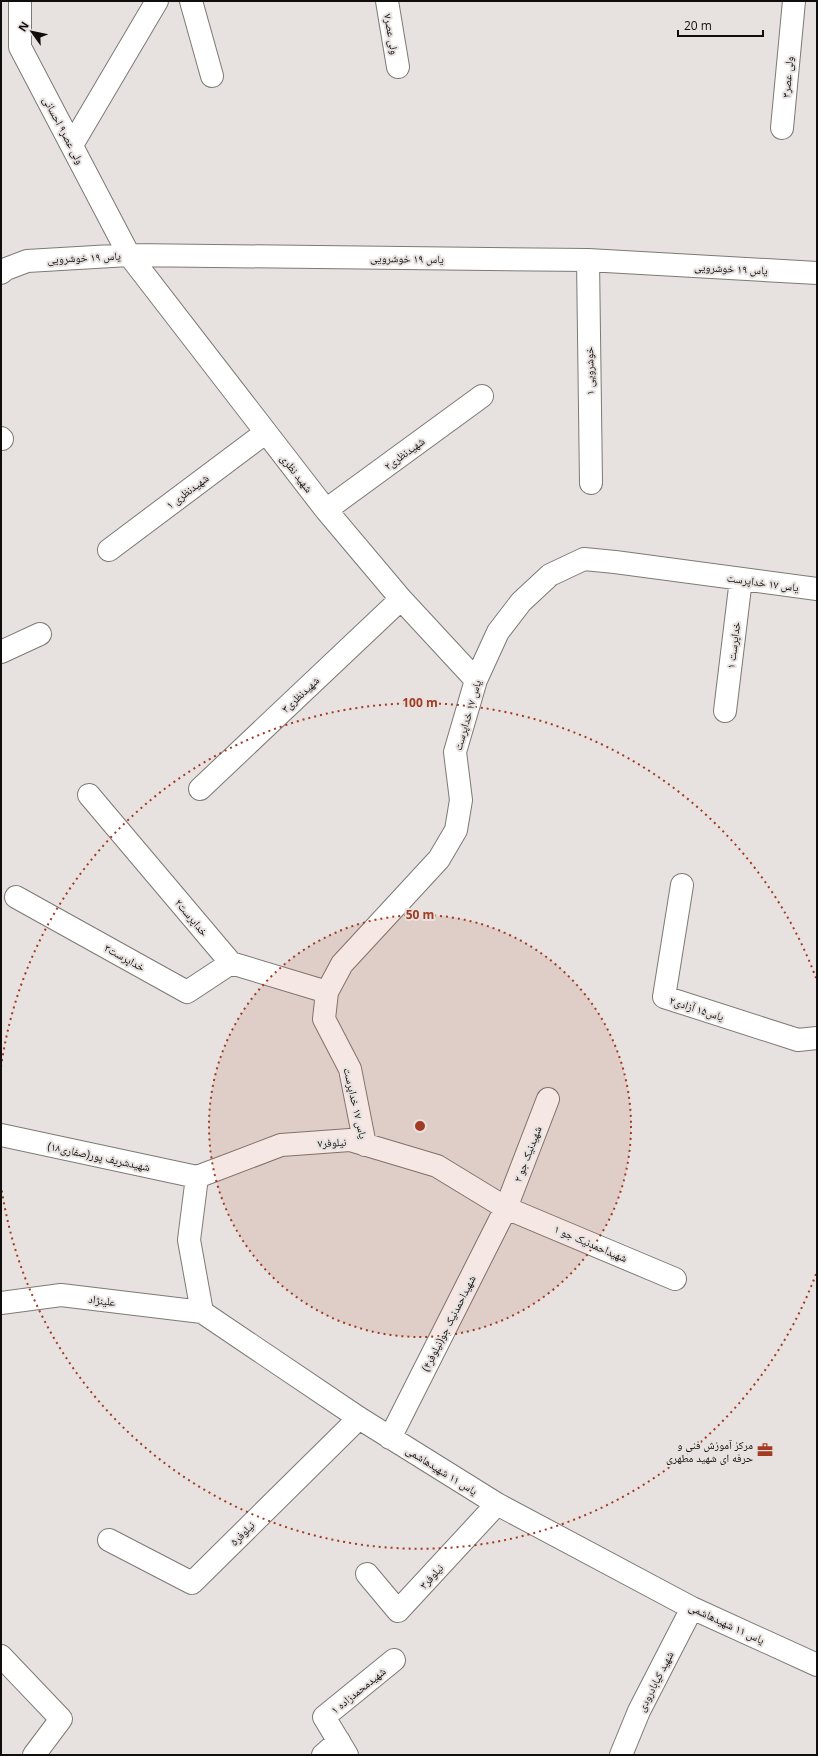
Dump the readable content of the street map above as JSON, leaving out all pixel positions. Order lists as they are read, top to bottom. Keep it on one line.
{"streets":{"street":["ولی عصر۷","ولی عصر۳","ولی عصر۹ احسانی","یاس ۱۹ خوشرویی","خوشرویی ۱","شهیدنظری۲","شهید نظری","شهیدنظری ۱","یاس ۱۷ خداپرست","خداپرست ۱","شهیدنظری۳","خداپرست۲","خداپرست۳","یاس۱۵ آزادی۲","نیلوفر۷","شهیدنیک جو ۲","شهیدشریف پور(صفاری۱۸)","شهیداحمدنیک جو ۱","علینژاد","شهیداحمدنیک جو(نیلوفر۴)","یاس ۱۱ شهیدهاشمی","نیلوفر۵","نیلوفر۳","شهید کیابادرودی","شهیدمحمدزاده ۱"]},"crossings":[["ولی عصر۹ احسانی","یاس ۱۹ خوشرویی"],["ولی عصر۹ احسانی","شهید نظری"],["یاس ۱۹ خوشرویی","خوشرویی ۱"],["یاس ۱۹ خوشرویی","شهید نظری"],["شهیدنظری۲","شهید نظری"],["شهید نظری","شهیدنظری ۱"],["شهید نظری","یاس ۱۷ خداپرست"],["شهید نظری","شهیدنظری۳"],["یاس ۱۷ خداپرست","خداپرست ۱"],["یاس ۱۷ خداپرست","نیلوفر۷"],["خداپرست۲","خداپرست۳"],["نیلوفر۷","شهیدنیک جو ۲"],["نیلوفر۷","شهیدشریف پور(صفاری۱۸)"],["نیلوفر۷","شهیداحمدنیک جو ۱"],["نیلوفر۷","شهیداحمدنیک جو(نیلوفر۴)"],["شهیدنیک جو ۲","شهیداحمدنیک جو ۱"],["شهیدنیک جو ۲","شهیداحمدنیک جو(نیلوفر۴)"],["شهیداحمدنیک جو ۱","شهیداحمدنیک جو(نیلوفر۴)"],["علینژاد","یاس ۱۱ شهیدهاشمی"],["شهیداحمدنیک جو(نیلوفر۴)","یاس ۱۱ شهیدهاشمی"],["یاس ۱۱ شهیدهاشمی","نیلوفر۵"],["یاس ۱۱ شهیدهاشمی","نیلوفر۳"],["یاس ۱۱ شهیدهاشمی","شهید کیابادرودی"]],"places":{"office":["مرکز آموزش فنی و حرفه ای شهید مطهری"]},"scale_bar":"20 m","north":"top left","rings":["100 m","50 m"]}
